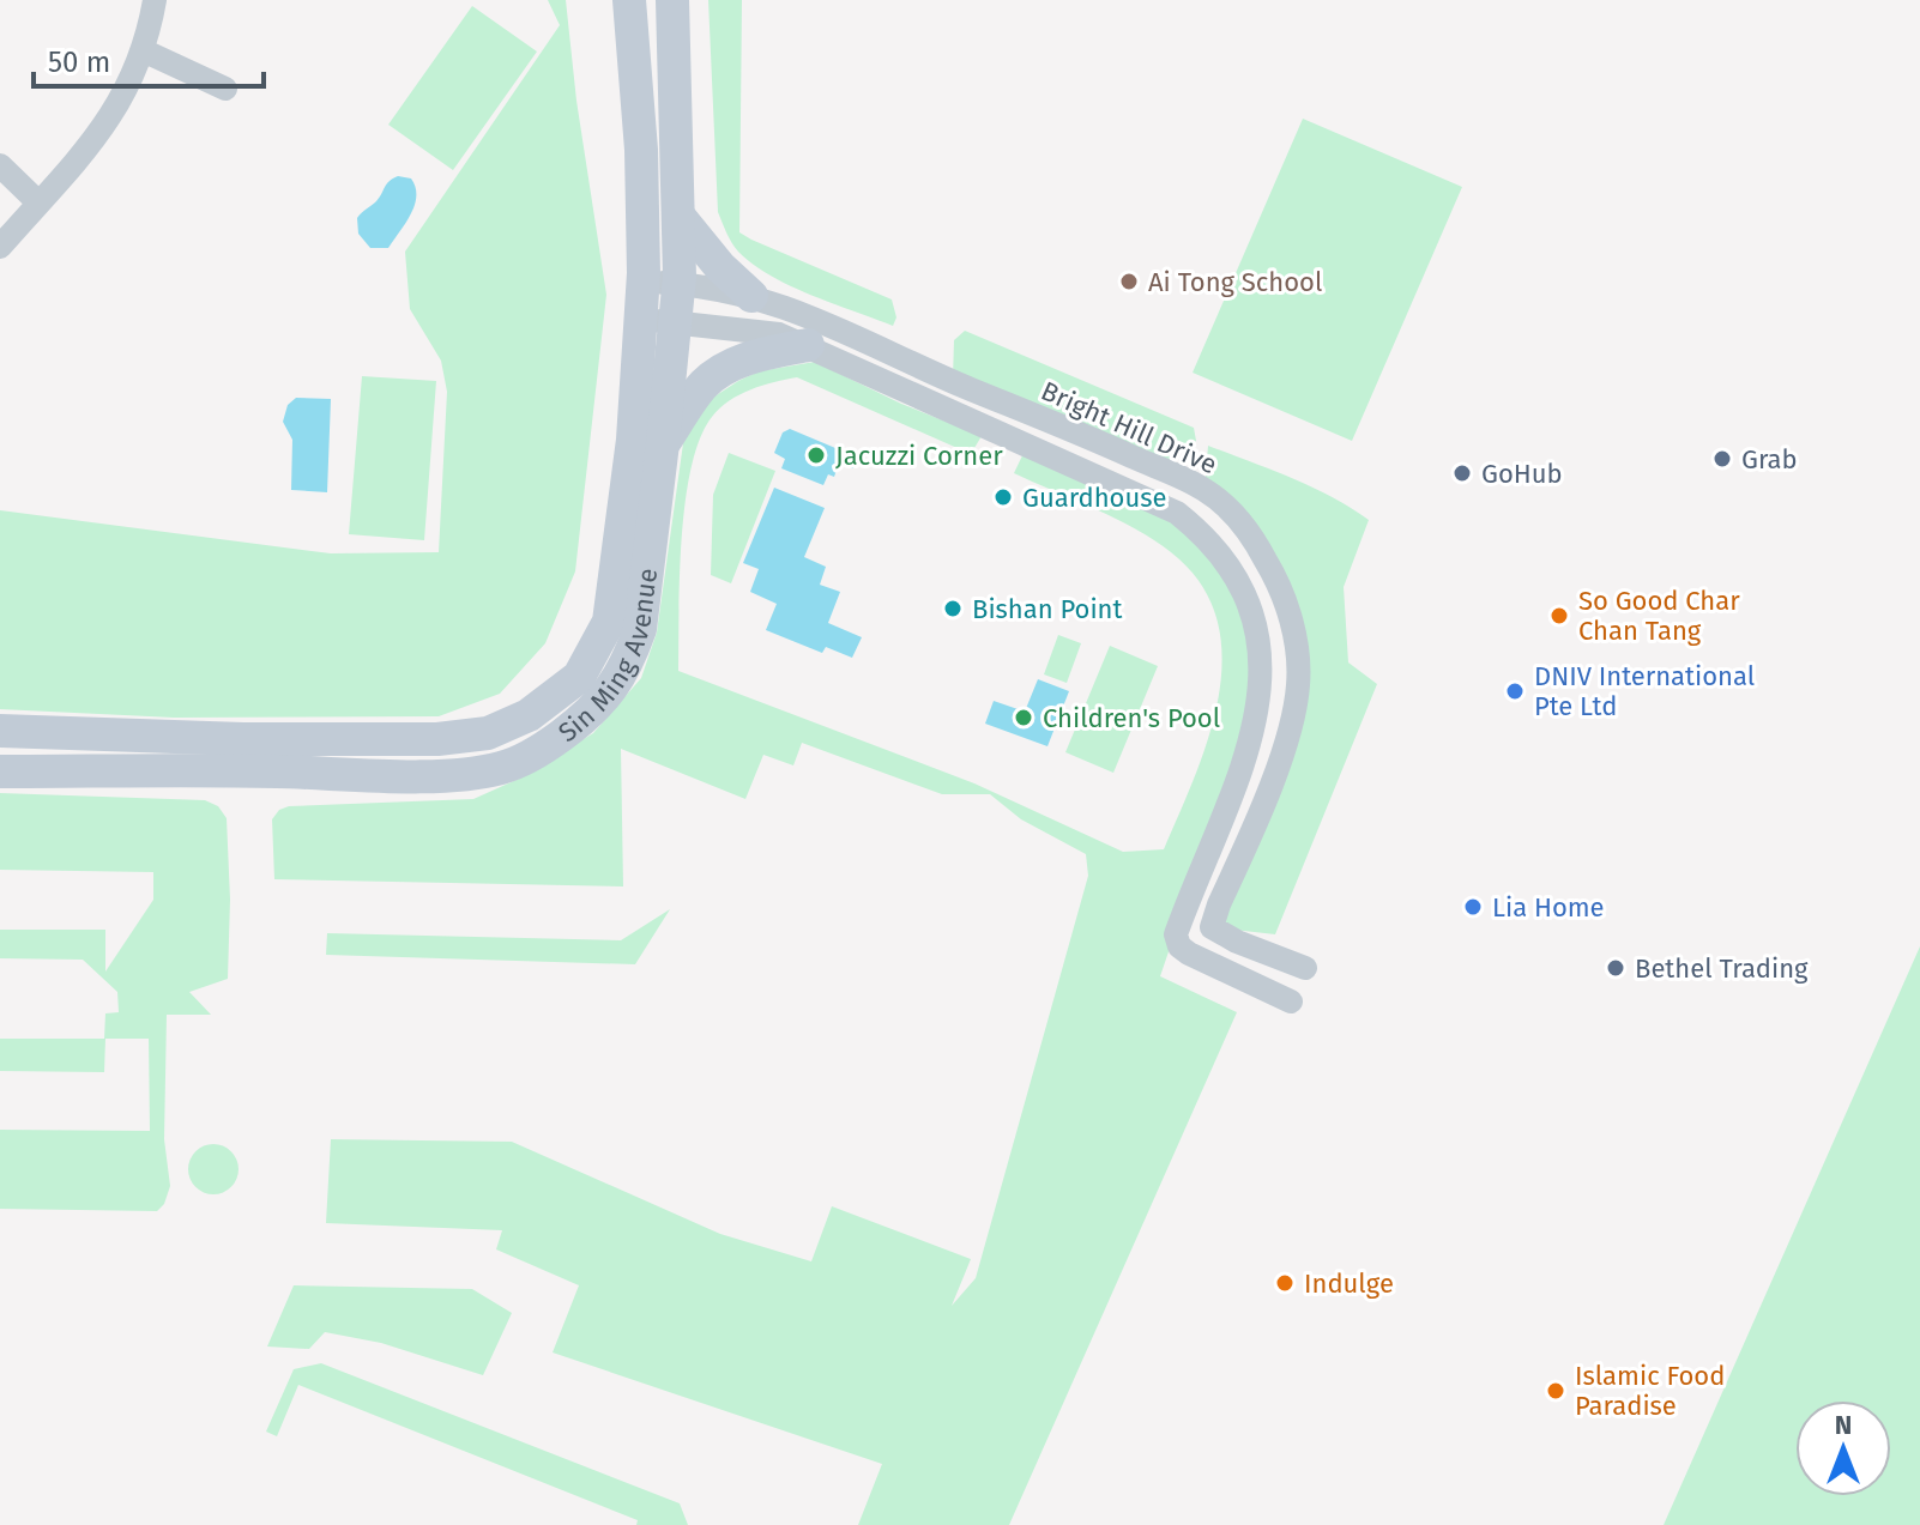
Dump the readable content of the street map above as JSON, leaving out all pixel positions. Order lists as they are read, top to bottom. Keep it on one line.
{"streets":{"main road":["Sin Ming Avenue"],"street":["Bright Hill Drive"]},"crossings":[["Bright Hill Drive","Sin Ming Avenue"]],"places":["Ai Tong School","Jacuzzi Corner","Grab","GoHub","Guardhouse","Bishan Point","So Good Char Chan Tang","DNIV International Pte Ltd","Children's Pool","Lia Home","Bethel Trading","Indulge","Islamic Food Paradise"],"scale_bar":"50 m","north":"top"}
